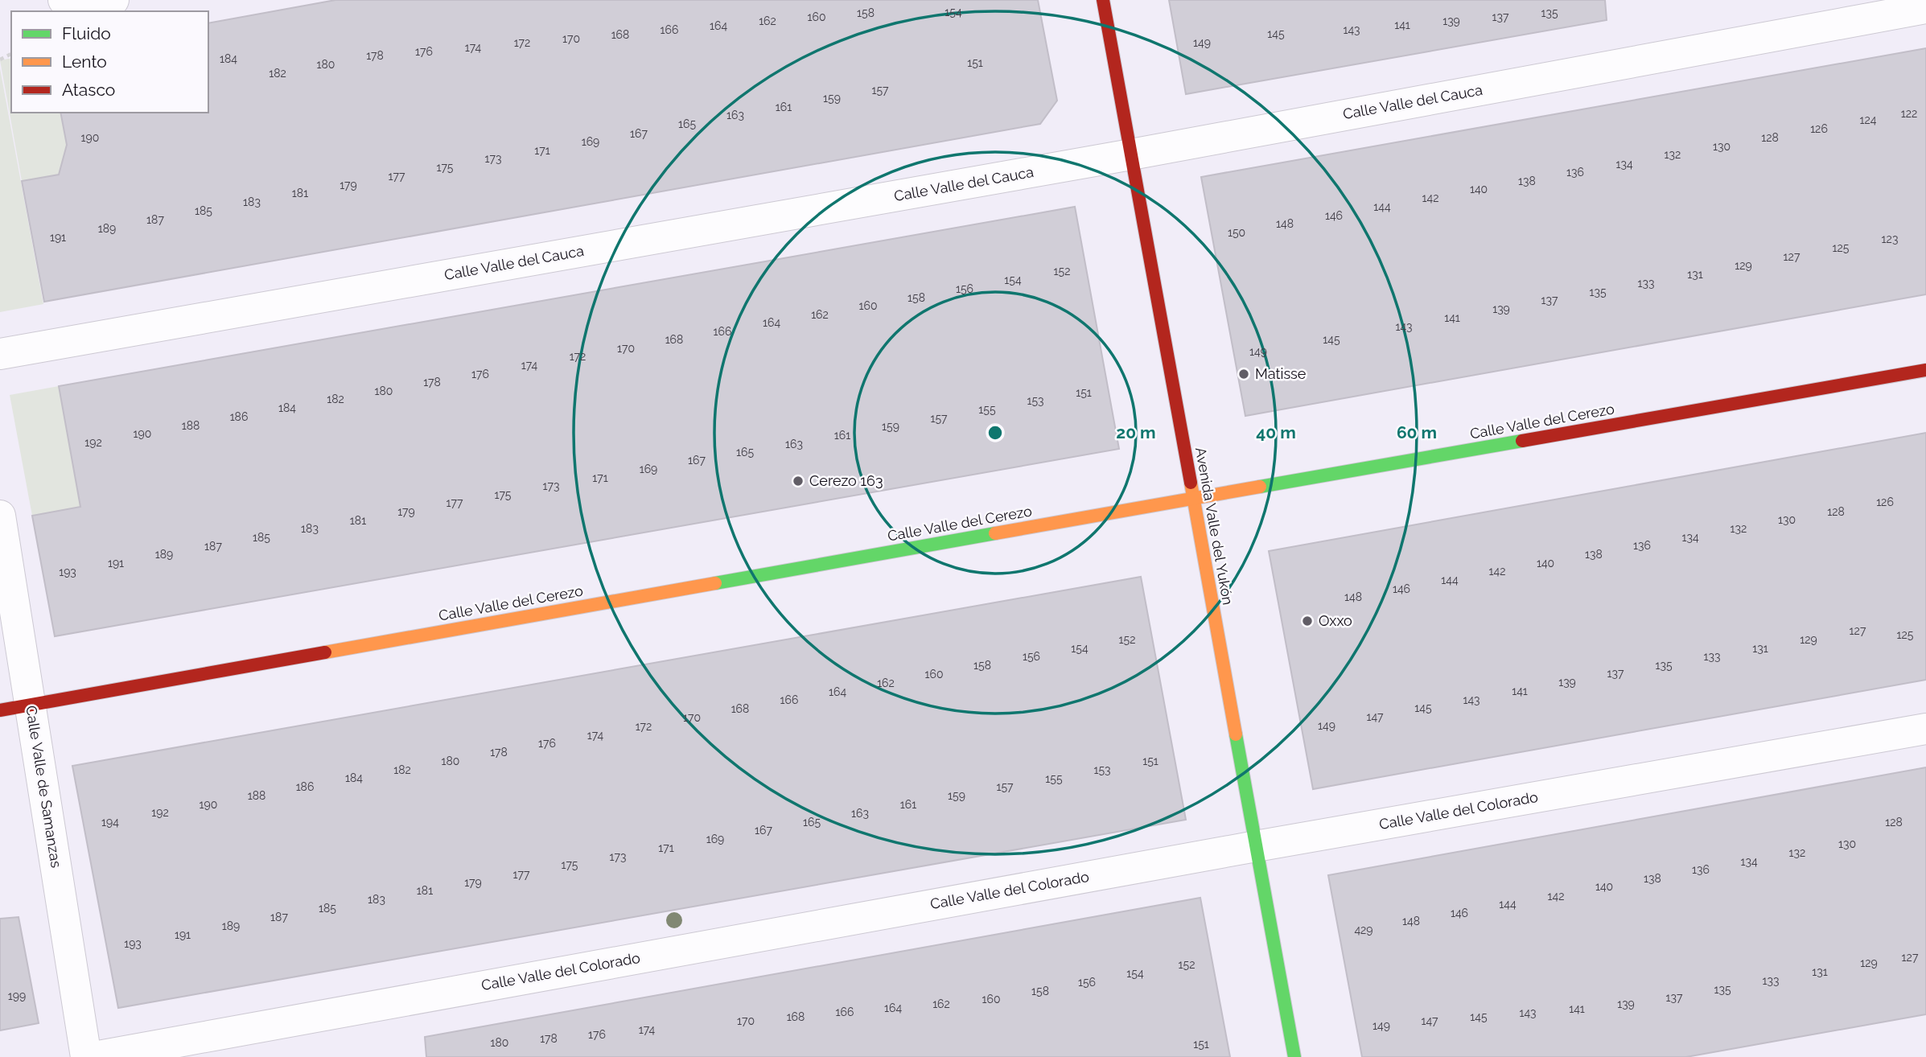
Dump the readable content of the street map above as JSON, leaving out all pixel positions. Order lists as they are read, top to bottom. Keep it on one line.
{"streets":{"street":["Calle Valle del Cauca","Calle Valle del Cerezo","Avenida Valle del Yukón","Calle Valle de Samanzas","Calle Valle del Colorado"]},"crossings":[["Calle Valle del Cauca","Avenida Valle del Yukón"],["Calle Valle del Cerezo","Avenida Valle del Yukón"],["Calle Valle del Cerezo","Calle Valle de Samanzas"],["Avenida Valle del Yukón","Calle Valle del Colorado"]],"places":["Matisse","Cerezo 163","Oxxo"],"house_numbers":["154","158","135","160","137","162","139","141","164","166","143","145","168","170","172","149","174","176","178","184","151","180","182","157","159","161","122","163","124","165","126","167","190","128","169","130","171","132","173","134","175","136","177","138","179","140","181","142","183","144","185","146","187","148","189","150","191","123","125","127","129","152","131","154","133","156","135","158","137","160","139","162","141","164","143","166","168","145","170","149","172","174","176","178","180","151","182","153","184","155","186","157","188","159","190","161","192","163","165","167","169","171","173","175","126","177","179","128","130","181","183","132","185","134","136","187","189","138","191","140","142","193","144","146","148","127","125","152","129","154","131","156","133","158","135","137","160","139","162","141","164","166","143","145","168","147","170","149","172","174","176","178","180","151","182","153","184","155","186","157","188","159","190","161","192","163","194","165","128","167","169","130","171","132","173","134","175","136","177","138","179","140","181","142","183","144","185","146","187","148","189","429","191","193","127","129","152","131","154","133","156","135","158","199","137","160","162","139","164","141","166","143","168","145","170","147","149","174","176","178","180","151"],"legend":["Fluido","Lento","Atasco"],"rings":["20 m","40 m","60 m"]}
